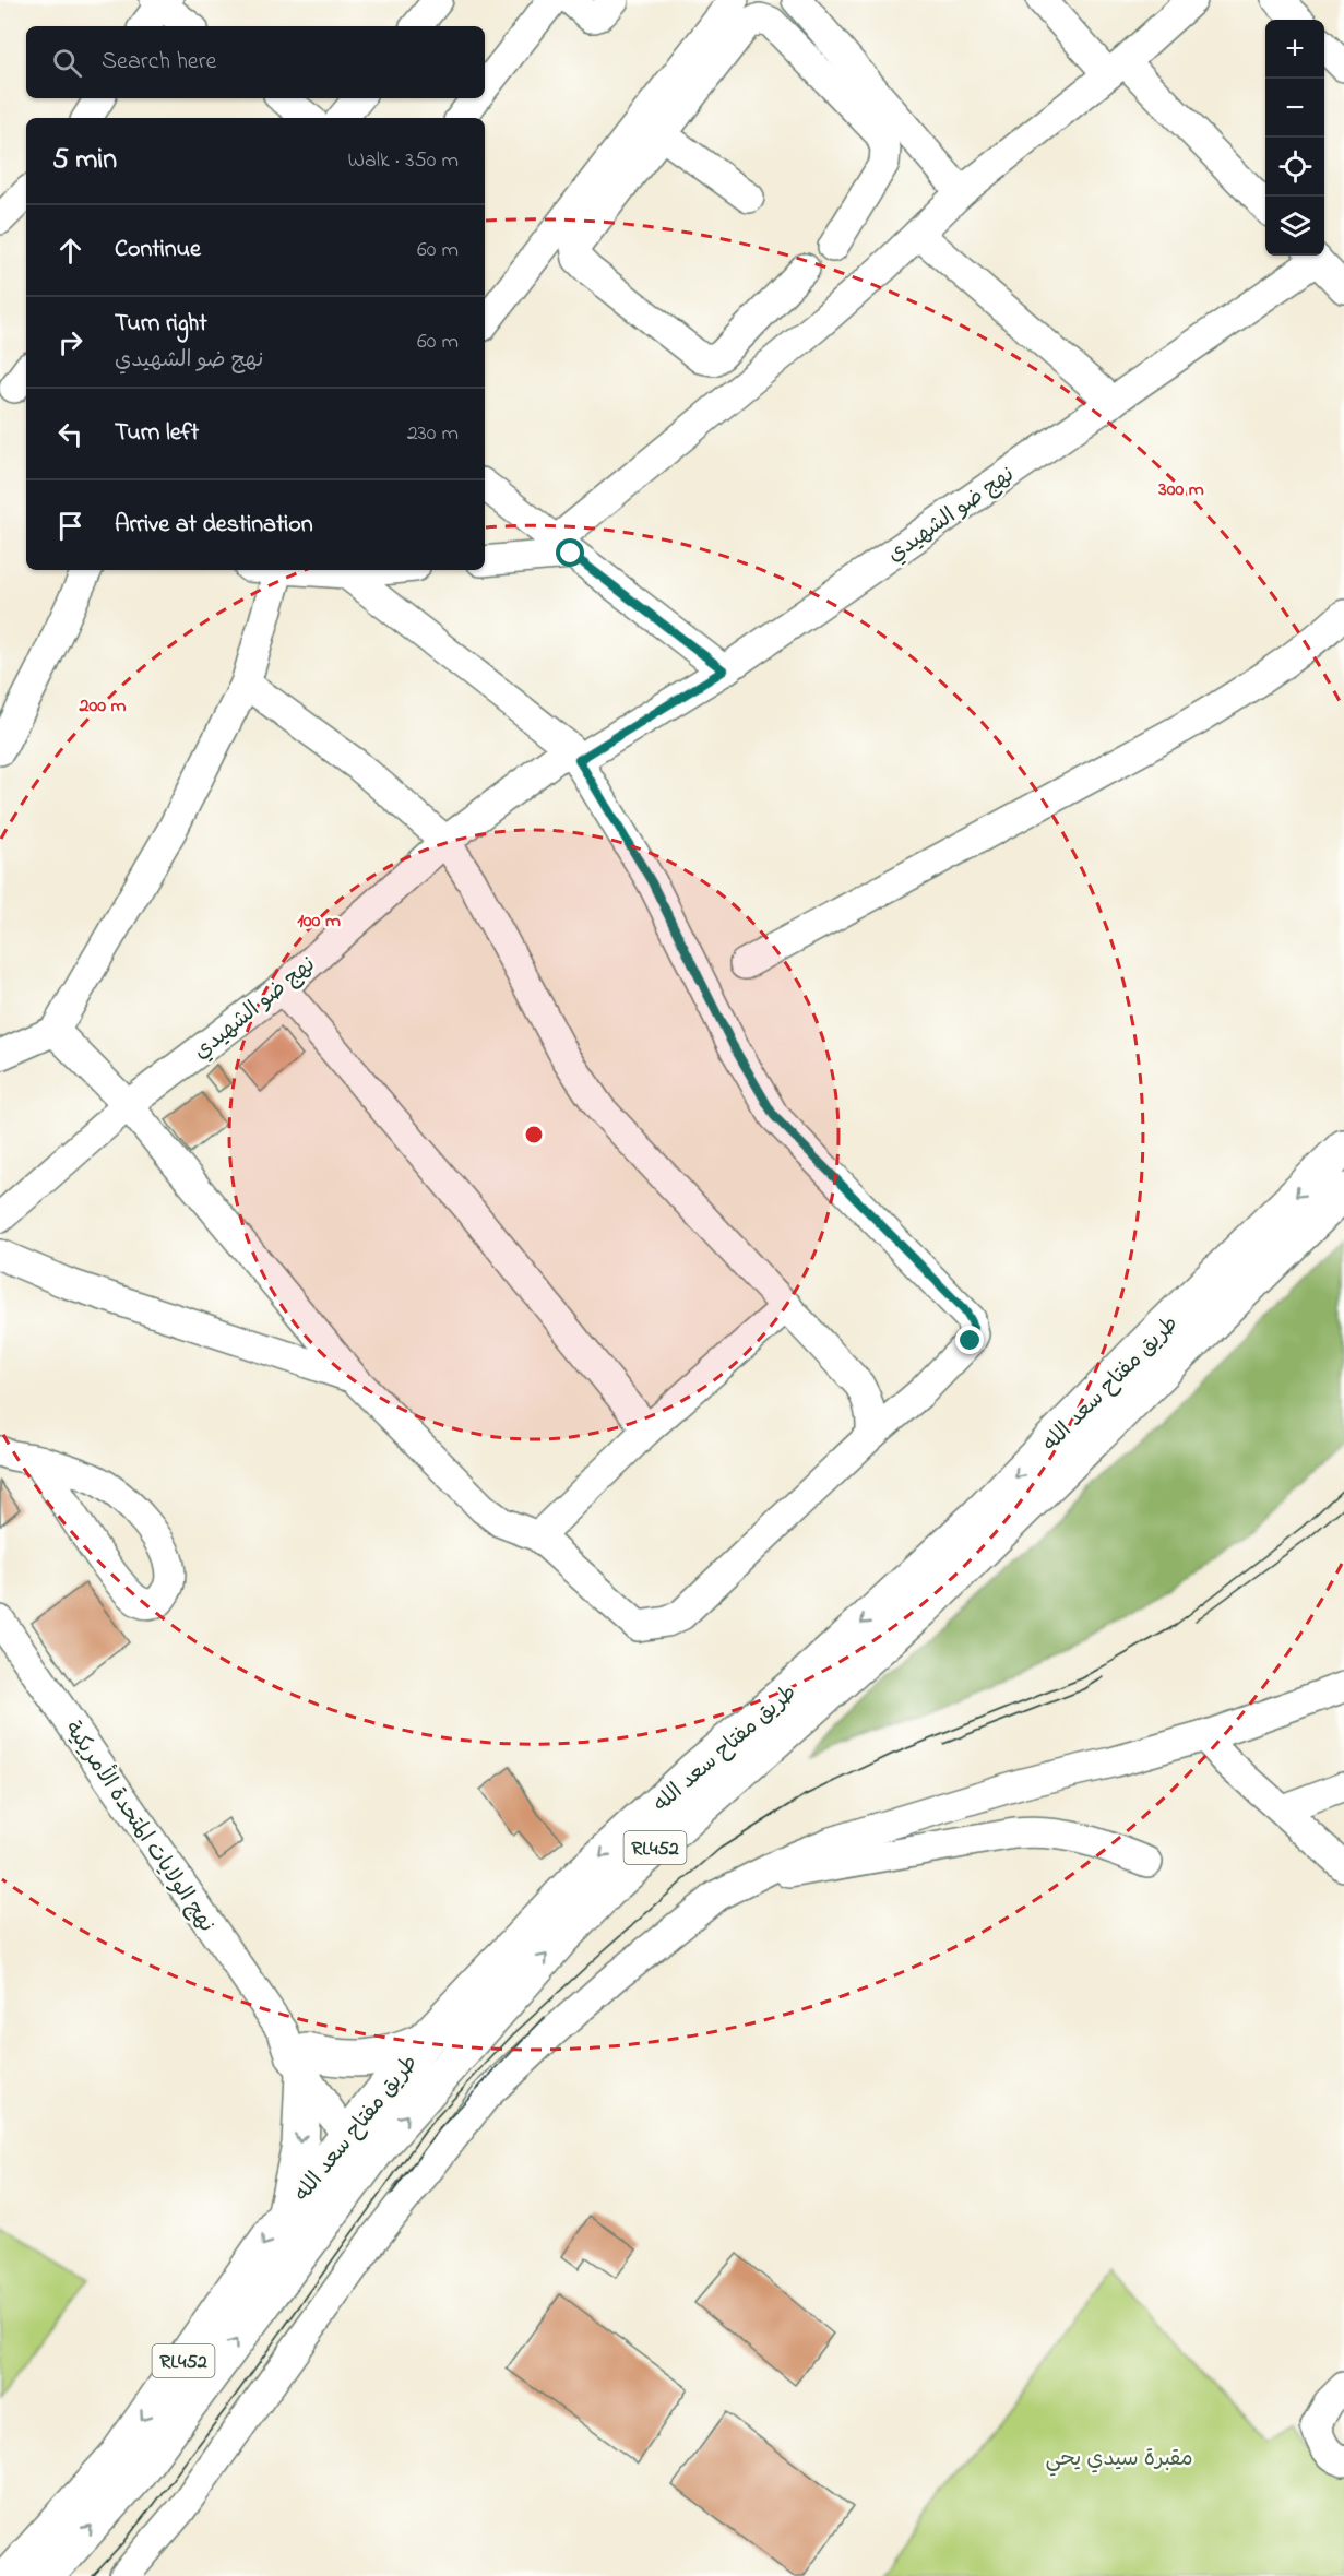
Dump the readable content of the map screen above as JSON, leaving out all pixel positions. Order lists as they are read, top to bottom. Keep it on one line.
{"streets":{"highway":["طريق مفتاح سعد الله","RL452"],"street":["نهج ضو الشهيدي","نهج الولايات المتحدة الأمريكية"]},"crossings":[["طريق مفتاح سعد الله","نهج الولايات المتحدة الأمريكية"]],"parks":["مقبرة سيدي يحي"],"page":{"map_buttons":["+","−"],"search":"Search here","heading":["5 min","Walk · 350 m"],"list":[["Continue","60 m"],["Turn right","نهج ضو الشهيدي","60 m"],["Turn left","230 m"],"Arrive at destination"]},"rings":["300 m","200 m","100 m"]}
